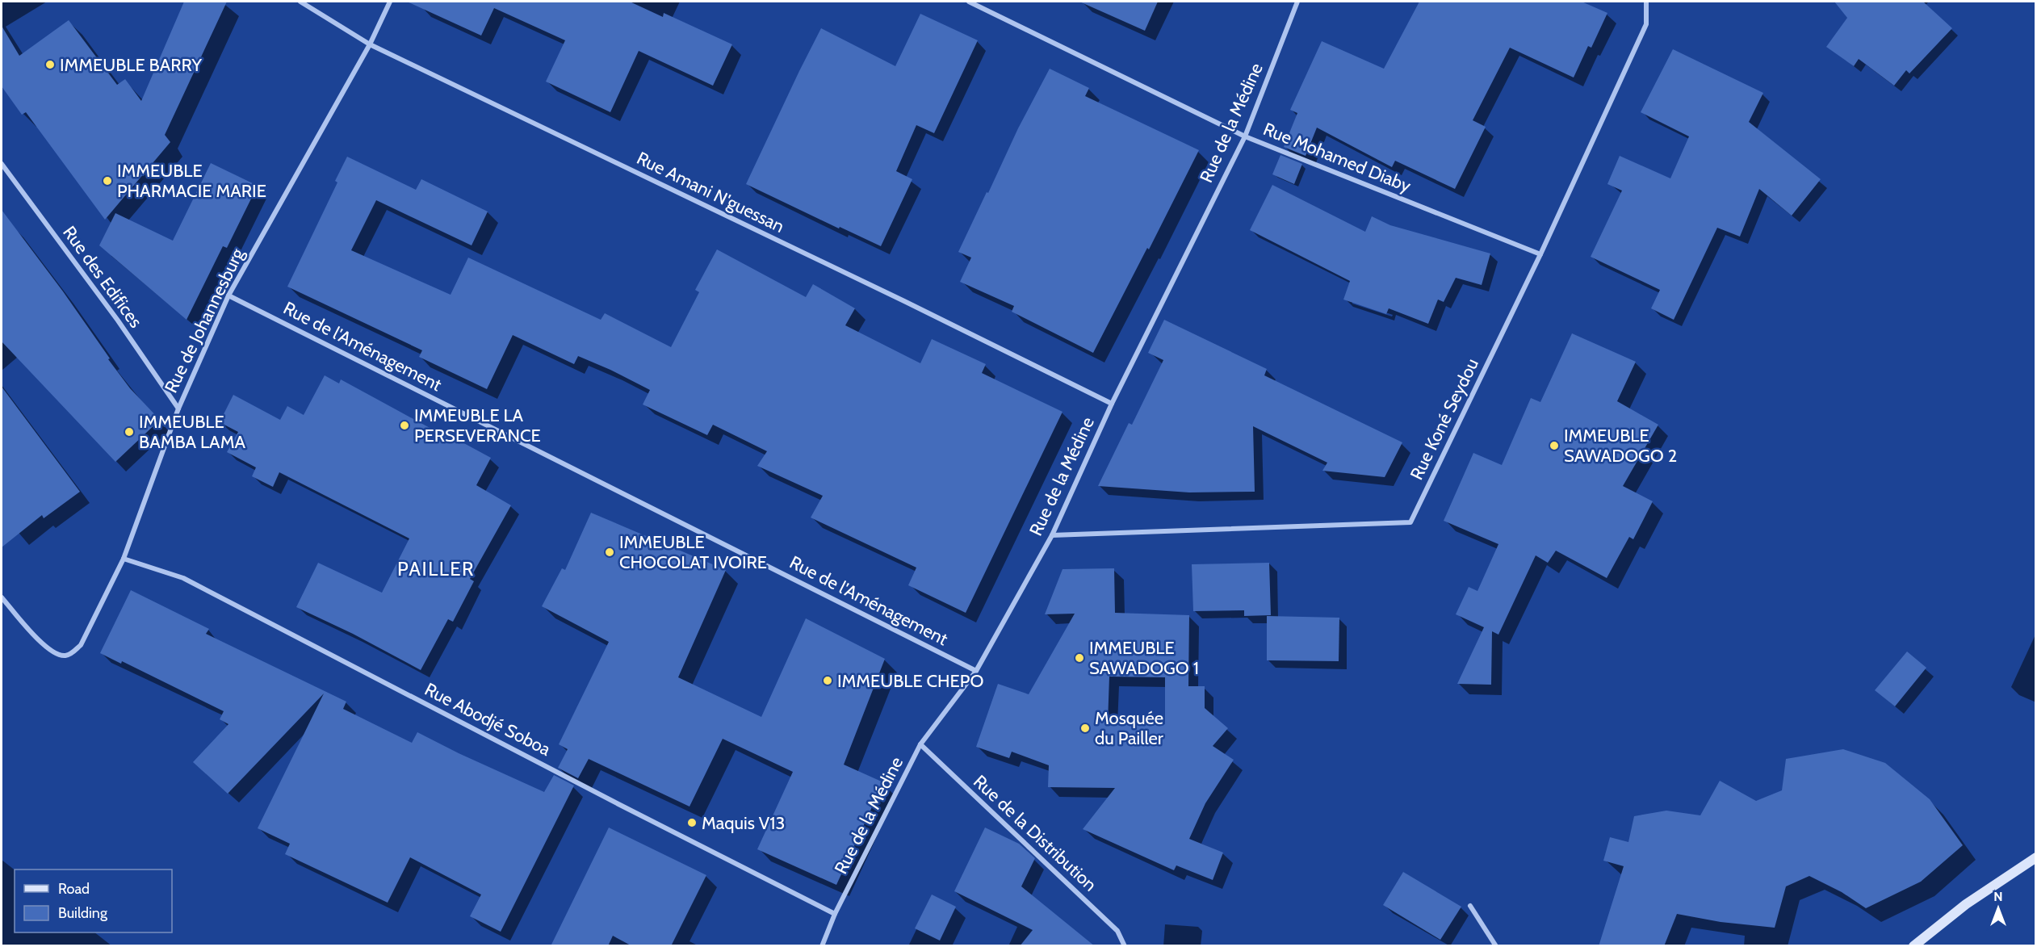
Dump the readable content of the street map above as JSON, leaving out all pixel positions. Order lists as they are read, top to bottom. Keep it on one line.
{"streets":{"street":["Rue de la Médine","Rue Mohamed Diaby","Rue Amani N'guessan","Rue des Edifices","Rue de Johannesburg","Rue de l'Aménagement","Rue Koné Seydou","Rue Abodjé Soboa","Rue de la Distribution"]},"crossings":[["Rue de la Médine","Rue Mohamed Diaby"],["Rue de la Médine","Rue Amani N'guessan"],["Rue de la Médine","Rue de l'Aménagement"],["Rue de la Médine","Rue Koné Seydou"],["Rue de la Médine","Rue Abodjé Soboa"],["Rue de la Médine","Rue de la Distribution"],["Rue Mohamed Diaby","Rue Koné Seydou"],["Rue Amani N'guessan","Rue de Johannesburg"],["Rue des Edifices","Rue de Johannesburg"],["Rue de Johannesburg","Rue de l'Aménagement"],["Rue de Johannesburg","Rue Abodjé Soboa"]],"districts":["PAILLER"],"places":["IMMEUBLE BARRY","IMMEUBLE PHARMACIE MARIE","IMMEUBLE LA PERSEVERANCE","IMMEUBLE BAMBA LAMA","IMMEUBLE SAWADOGO 2","IMMEUBLE CHOCOLAT IVOIRE","IMMEUBLE SAWADOGO 1","IMMEUBLE CHEPO","Mosquée du Pailler","Maquis V13"],"legend":["Road","Building"],"north":"top"}
